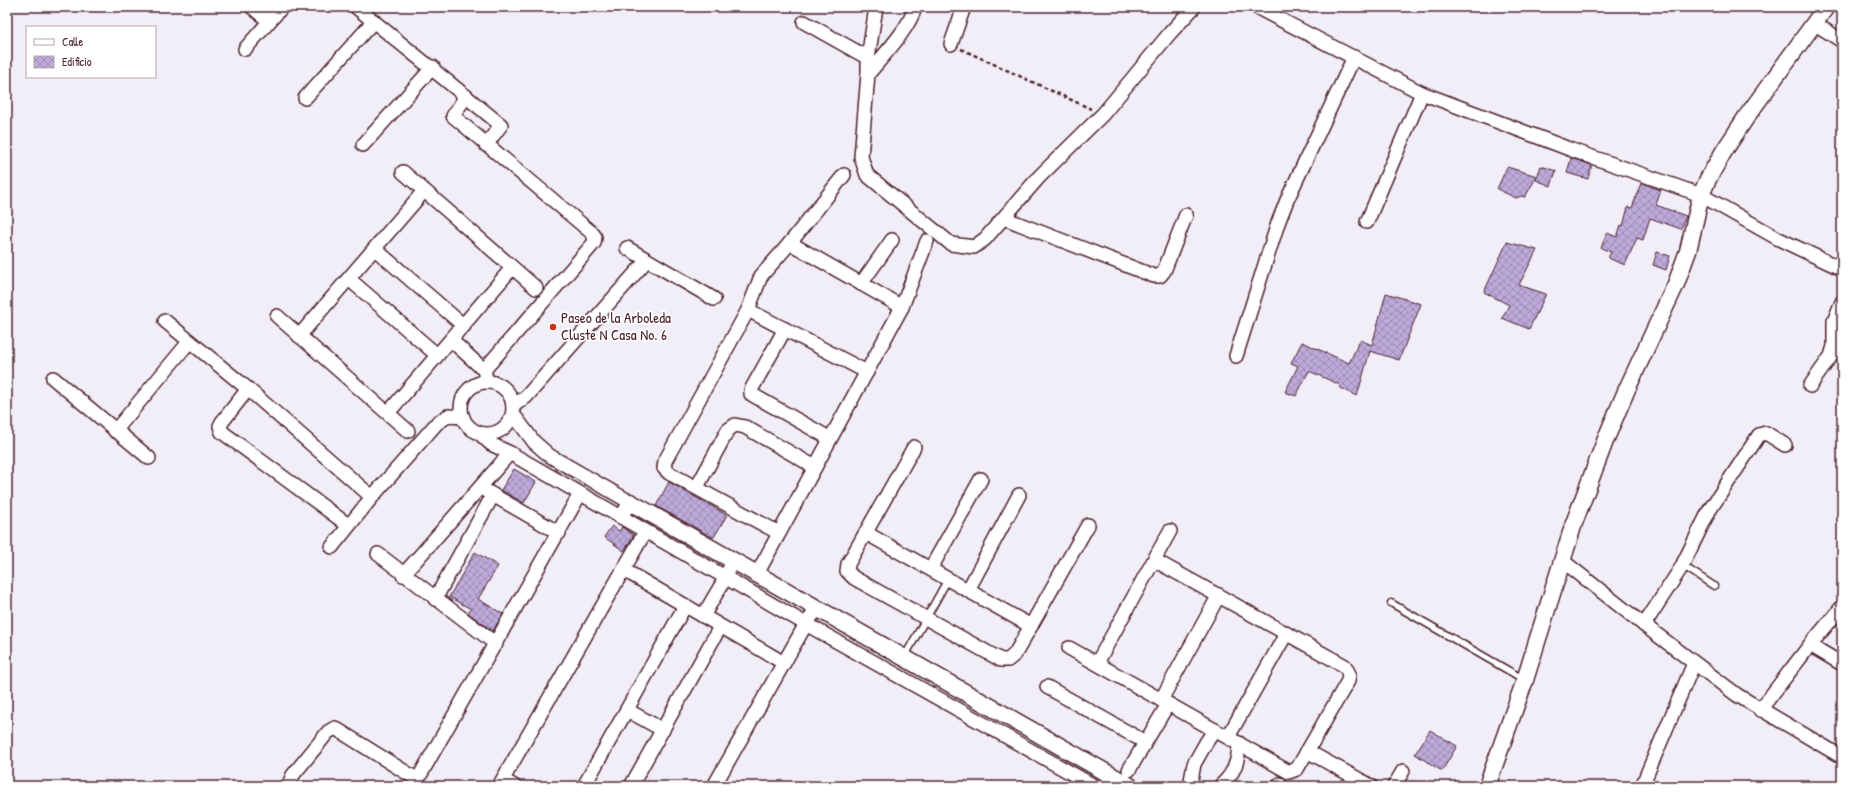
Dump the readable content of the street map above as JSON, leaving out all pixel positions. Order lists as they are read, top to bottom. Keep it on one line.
{"places":["Paseo de la Arboleda Cluste N Casa No. 6"],"legend":["Calle","Edificio"]}
